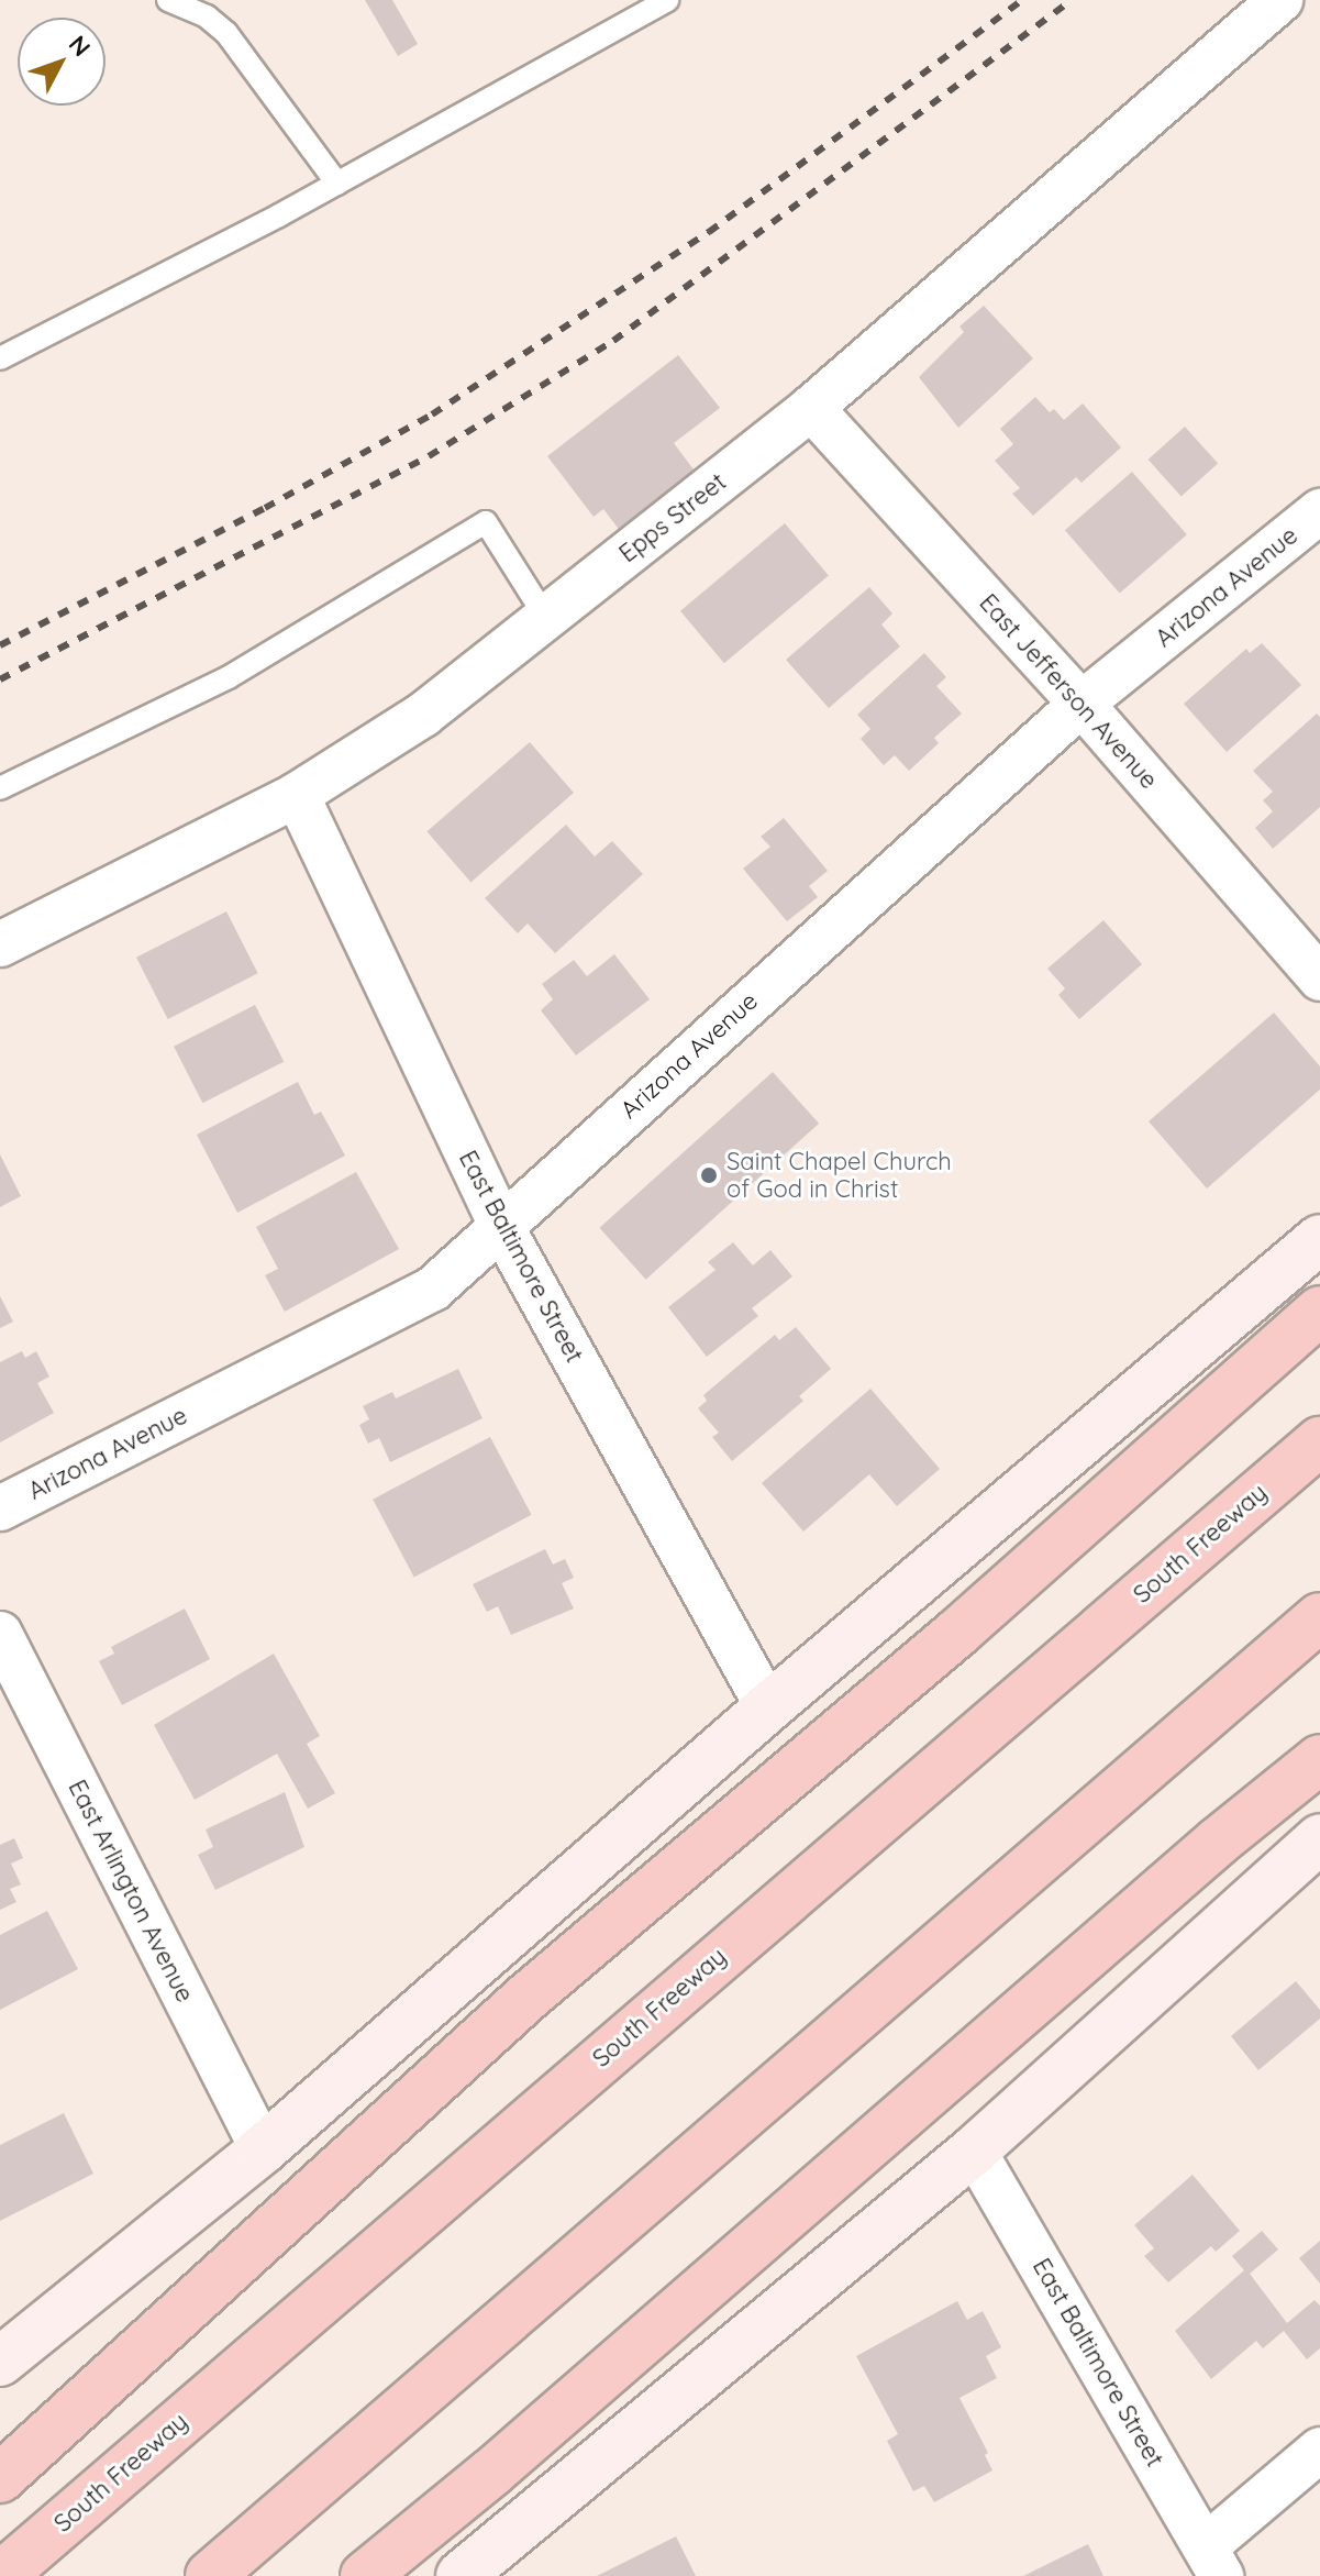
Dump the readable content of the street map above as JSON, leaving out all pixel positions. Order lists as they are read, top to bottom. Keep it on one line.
{"streets":{"highway":["South Freeway"],"street":["Epps Street","Arizona Avenue","East Jefferson Avenue","East Baltimore Street","East Arlington Avenue"]},"crossings":[["Epps Street","East Jefferson Avenue"],["Epps Street","East Baltimore Street"],["Arizona Avenue","East Jefferson Avenue"],["Arizona Avenue","East Baltimore Street"]],"places":["Saint Chapel Church of God in Christ"],"north":"top right"}
